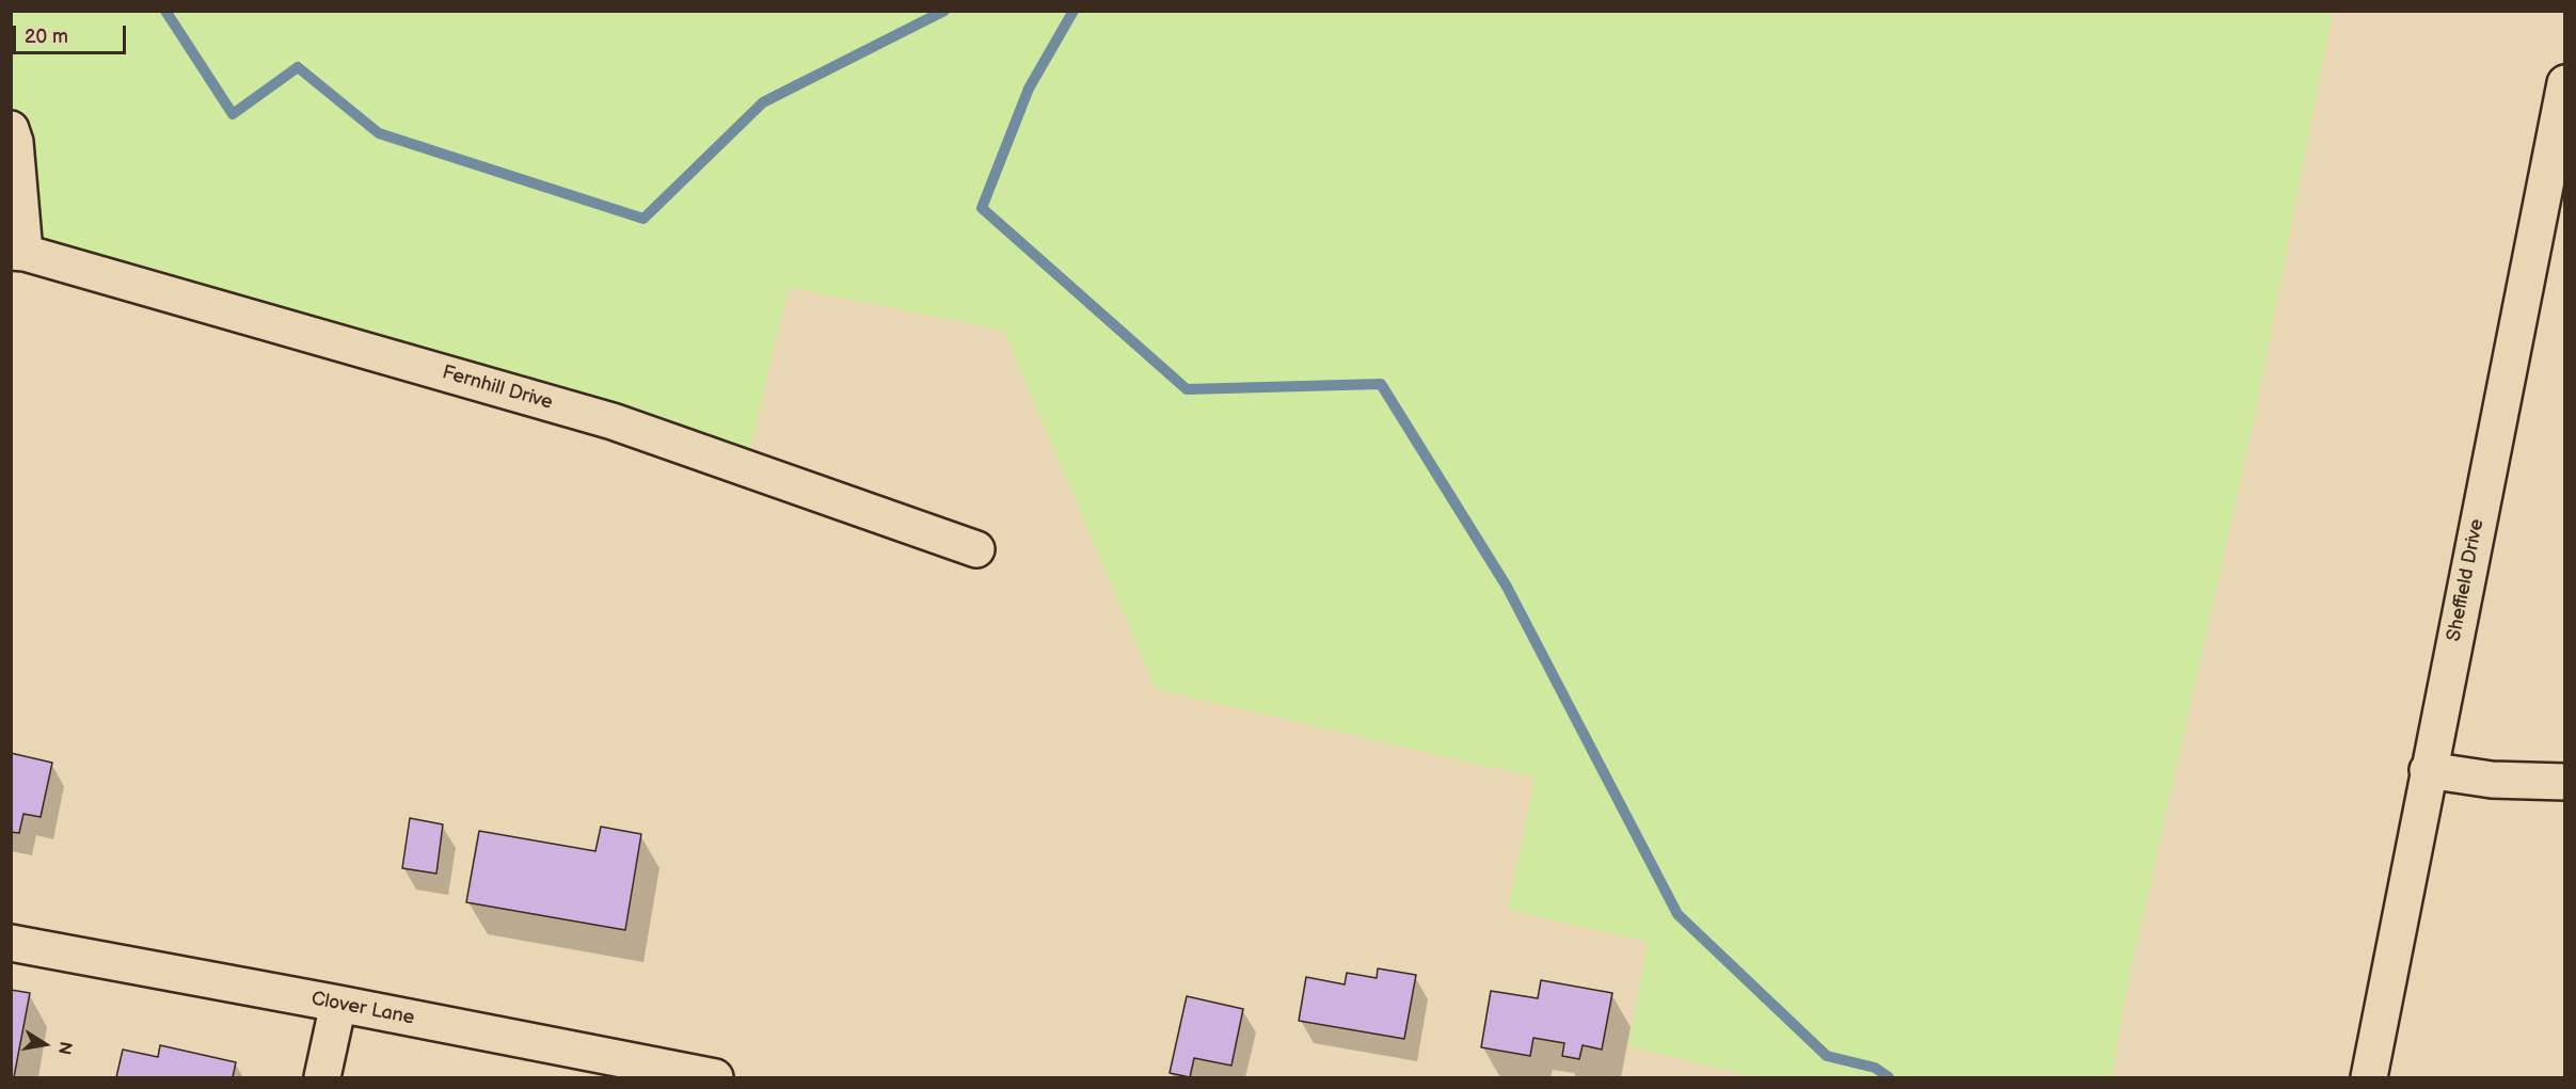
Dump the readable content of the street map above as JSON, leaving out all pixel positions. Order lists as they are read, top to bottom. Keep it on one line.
{"streets":{"street":["Fernhill Drive","Sheffield Drive","Clover Lane"]},"scale_bar":"20 m","north":"right"}
